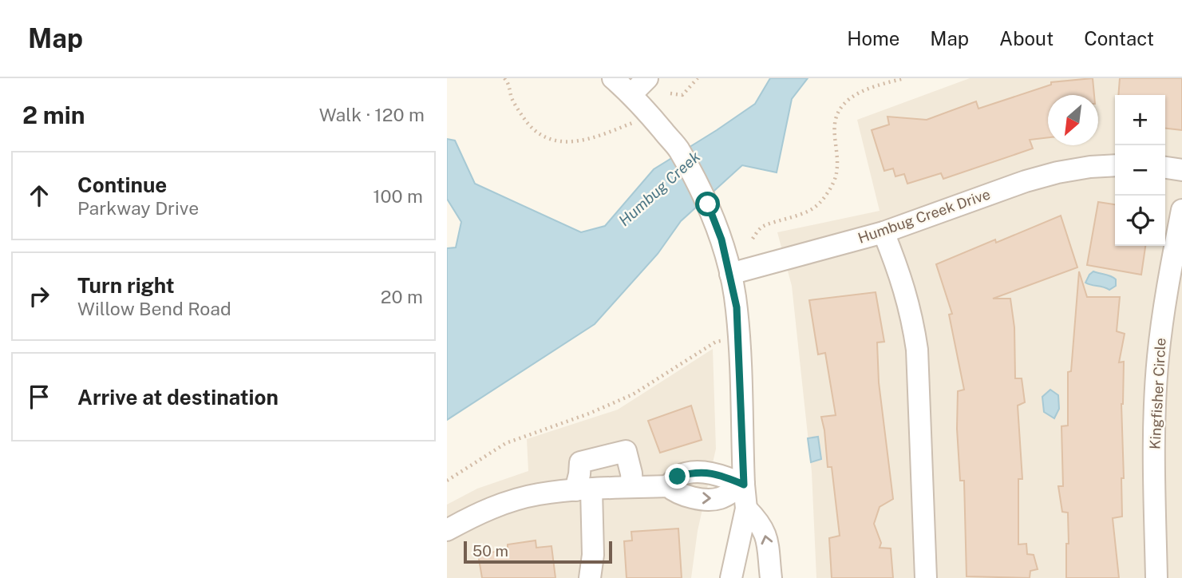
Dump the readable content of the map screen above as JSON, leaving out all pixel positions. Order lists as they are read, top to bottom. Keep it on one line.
{"streets":{"street":["Humbug Creek Drive","Kingfisher Circle"]},"water":["Humbug Creek"],"scale_bar":"50 m","north":"bottom left","page":{"header":"Map","nav":["Home","Map","About","Contact"],"heading":["2 min","Walk · 120 m"],"map_buttons":["+","−"],"list":[["Continue","Parkway Drive","100 m"],["Turn right","Willow Bend Road","20 m"],"Arrive at destination"],"scale":"50 m"}}
